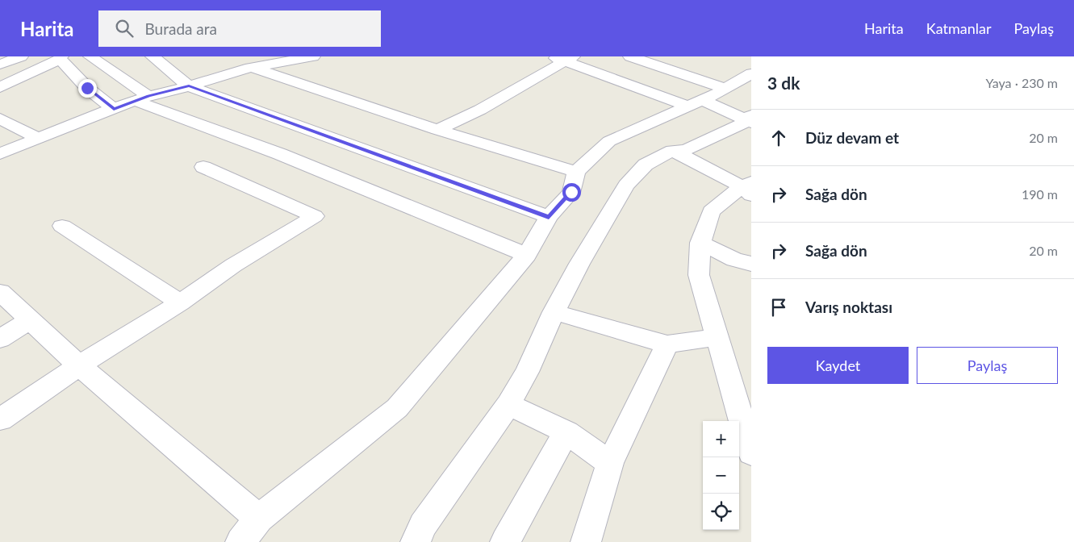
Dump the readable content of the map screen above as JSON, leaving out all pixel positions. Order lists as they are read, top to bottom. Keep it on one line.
{"page":{"header":"Harita","search":"Burada ara","nav":["Harita","Katmanlar","Paylaş"],"heading":["3 dk","Yaya · 230 m"],"list":[["Düz devam et","20 m"],["Sağa dön","190 m"],["Sağa dön","20 m"],"Varış noktası"],"buttons":["Kaydet","Paylaş"],"map_buttons":["+","−"]}}
